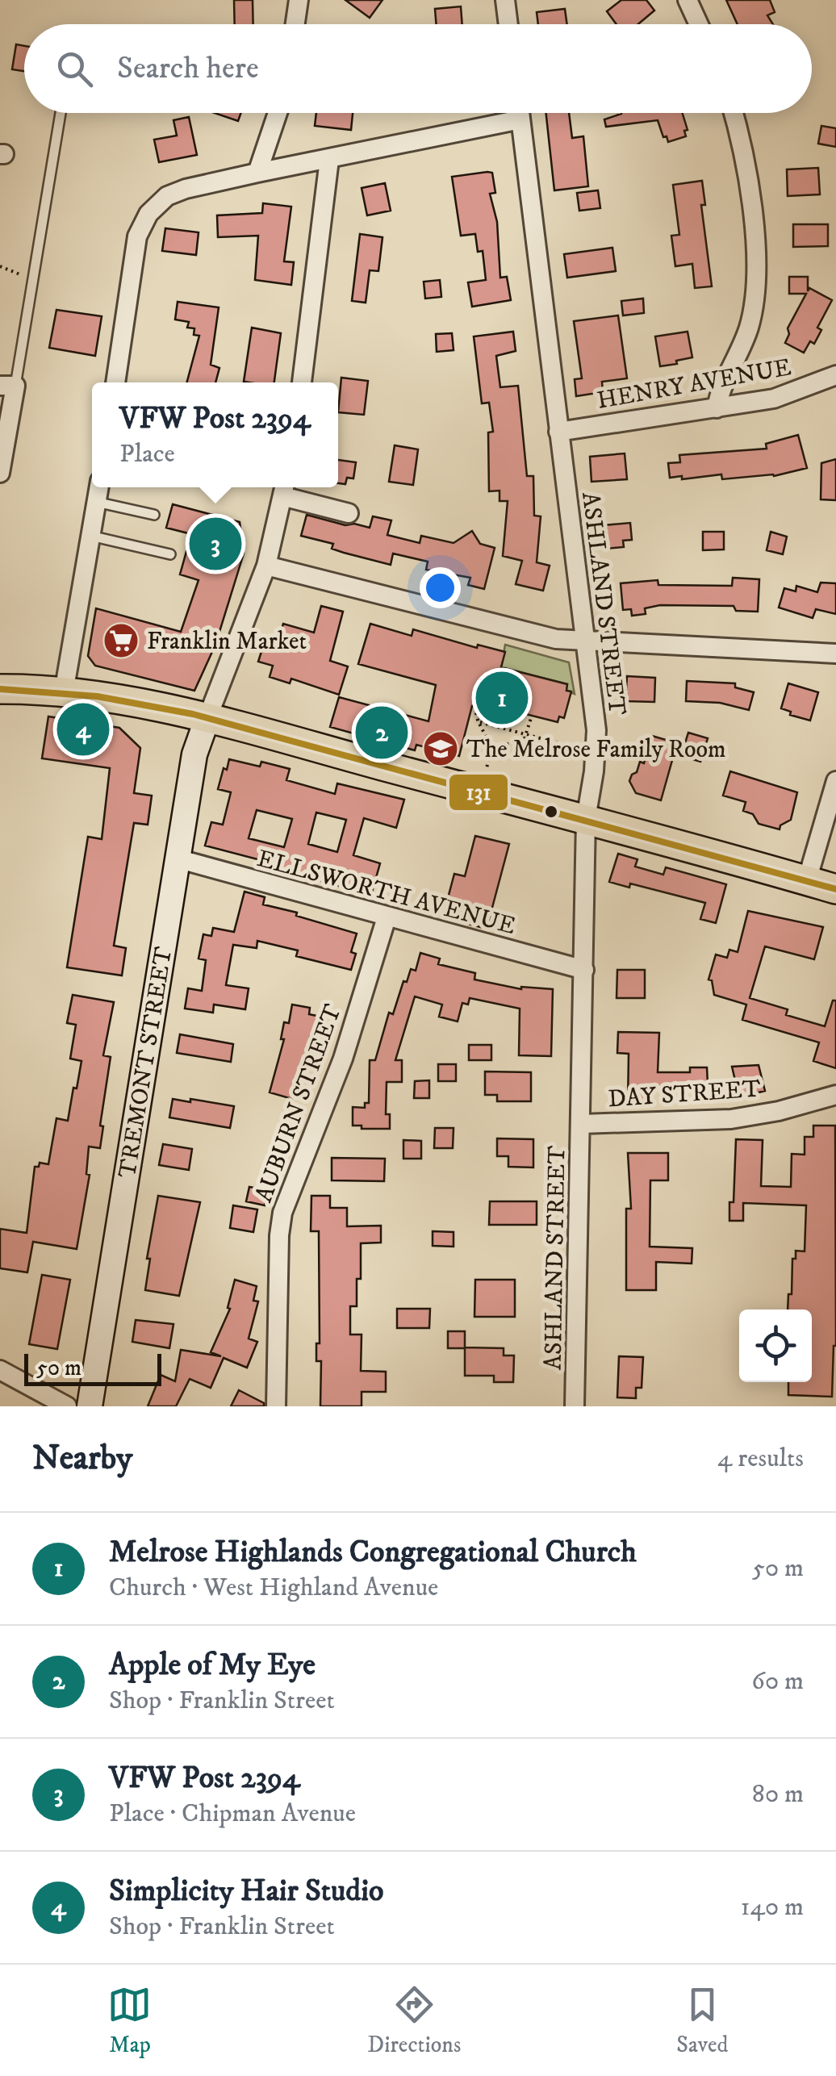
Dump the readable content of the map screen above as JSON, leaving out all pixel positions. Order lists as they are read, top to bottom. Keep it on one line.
{"streets":{"street":["HENRY AVENUE","ASHLAND STREET","ELLSWORTH AVENUE","TREMONT STREET","DAY STREET","AUBURN STREET"]},"crossings":[["HENRY AVENUE","ASHLAND STREET"],["ASHLAND STREET","ELLSWORTH AVENUE"],["ASHLAND STREET","DAY STREET"],["ELLSWORTH AVENUE","TREMONT STREET"],["ELLSWORTH AVENUE","AUBURN STREET"]],"places":{"supermarket":["Franklin Market"],"school or university":["The Melrose Family Room"]},"lines":["transit line 131"],"scale_bar":"50 m","page":{"search":"Search here","popup":["VFW Post 2394","Place"],"pins":["3","1","4","2"],"scale":"50 m","heading":["Nearby","4 results"],"list":[{"mark":"1","name":"Melrose Highlands Congregational Church","note":"Church · West Highland Avenue","value":"50 m"},{"mark":"2","name":"Apple of My Eye","note":"Shop · Franklin Street","value":"60 m"},{"mark":"3","name":"VFW Post 2394","note":"Place · Chipman Avenue","value":"80 m"},{"mark":"4","name":"Simplicity Hair Studio","note":"Shop · Franklin Street","value":"140 m"}],"nav":["Map","Directions","Saved"]}}
